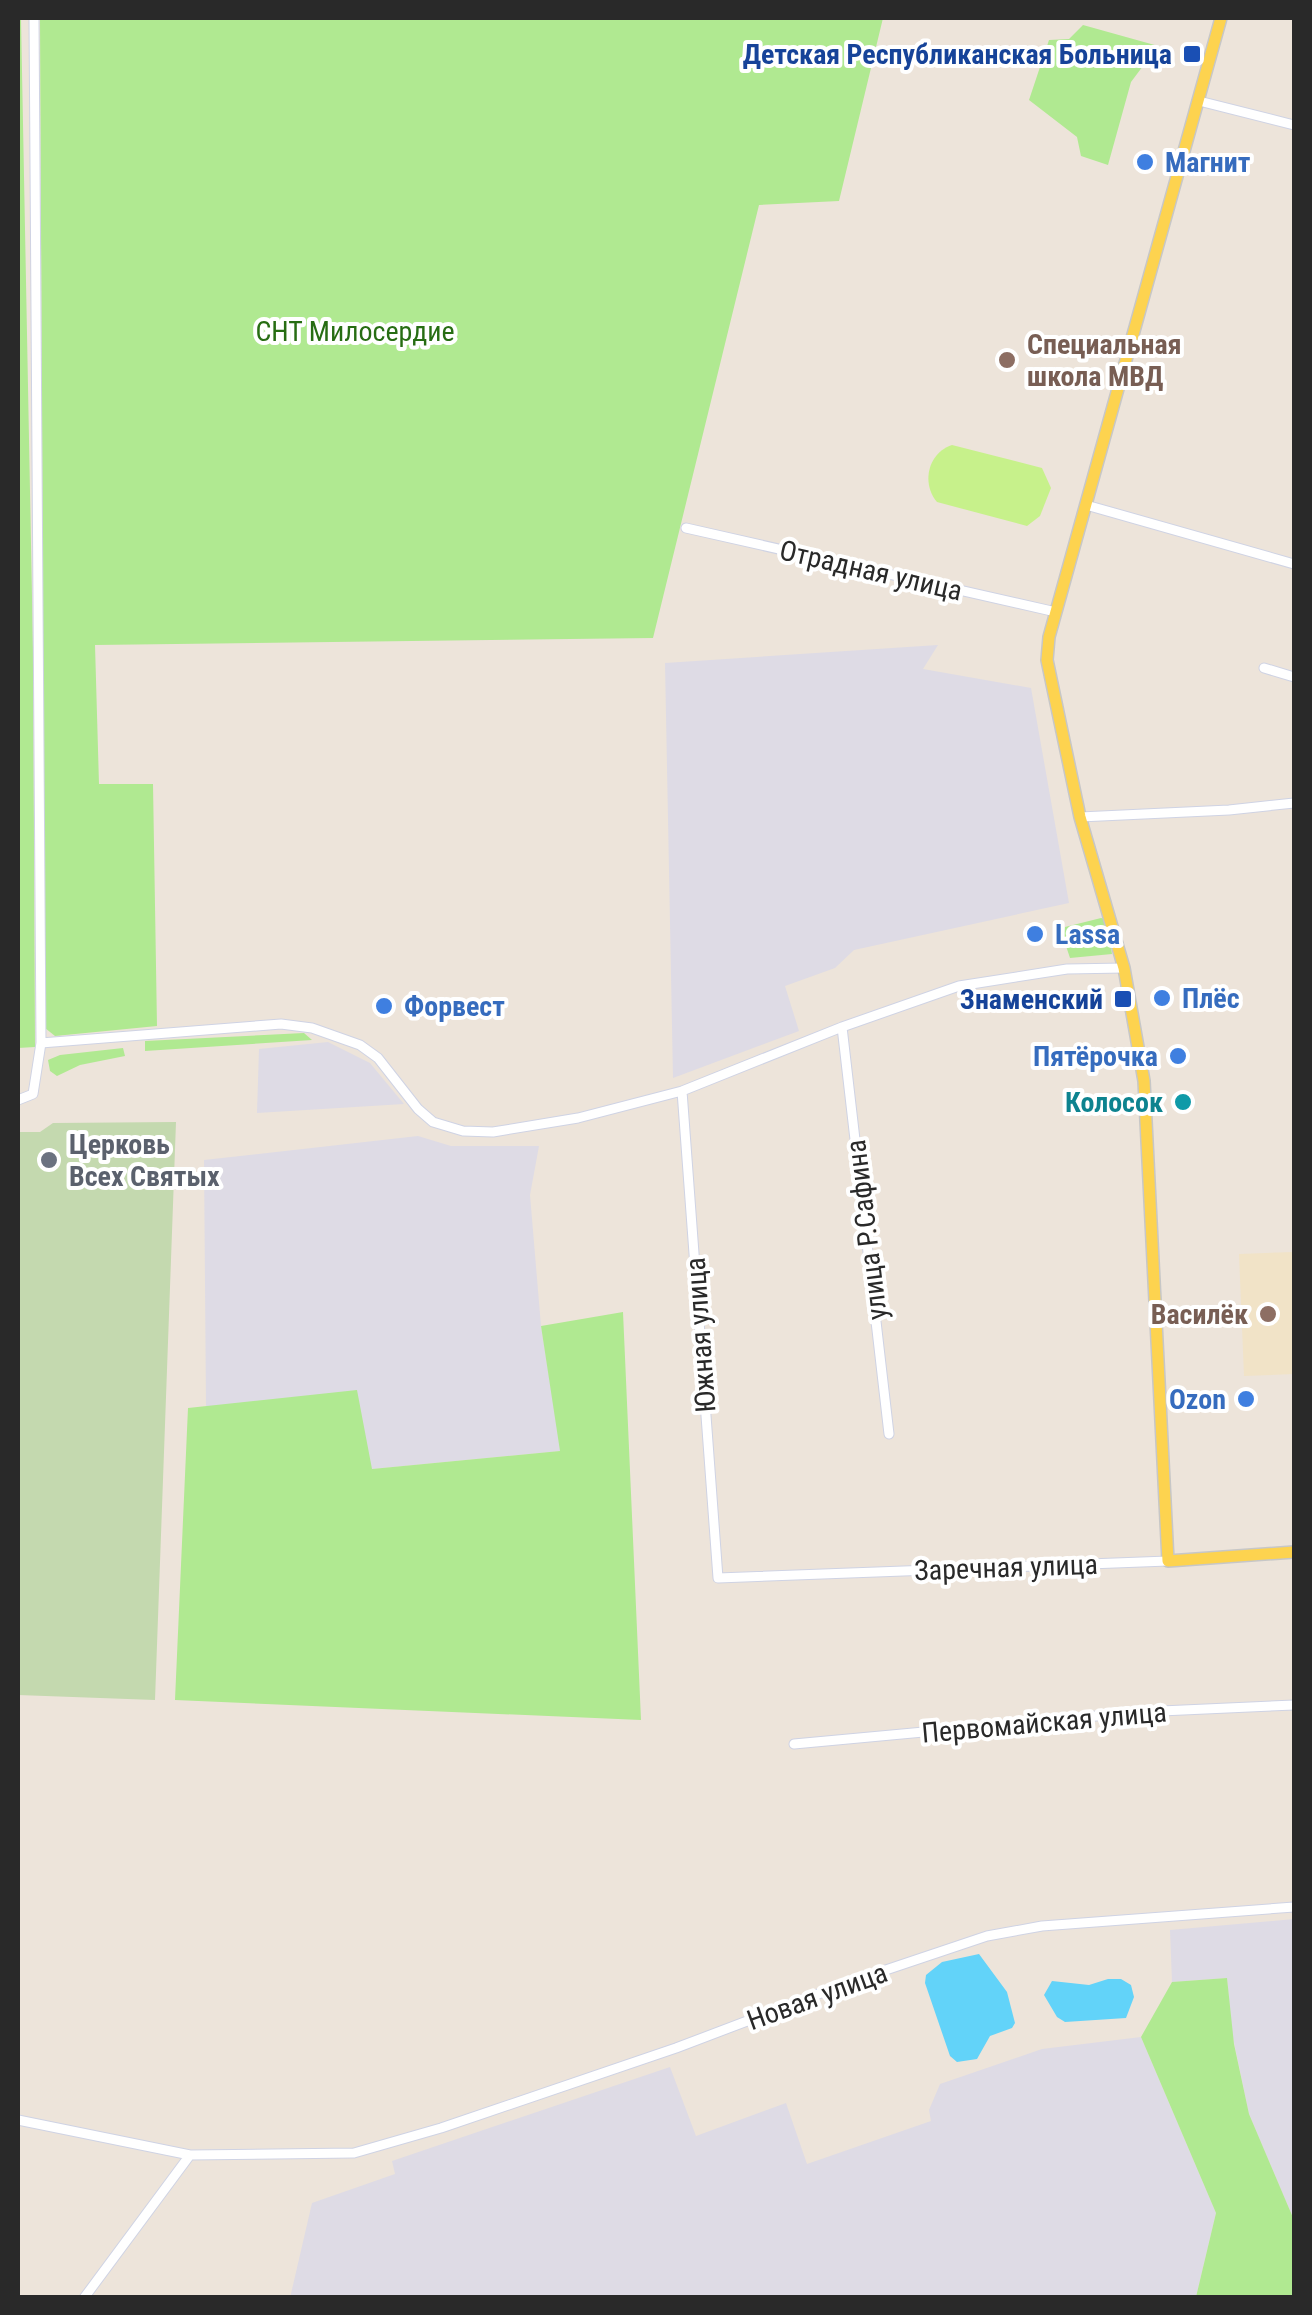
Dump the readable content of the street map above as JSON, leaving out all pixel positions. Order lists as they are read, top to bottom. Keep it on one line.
{"streets":{"main road":["Заречная улица"],"street":["Отрадная улица","улица Р.Сафина","Южная улица","Первомайская улица","Новая улица"]},"crossings":[["Южная улица","Заречная улица"]],"parks":["СНТ Милосердие"],"places":{"transit":["Детская Республиканская Больница","Знаменский"],"other":["Магнит","Специальная школа МВД","Lassa","Плёс","Форвест","Пятёрочка","Колосок","Церковь Всех Святых","Василёк","Ozon"]}}
